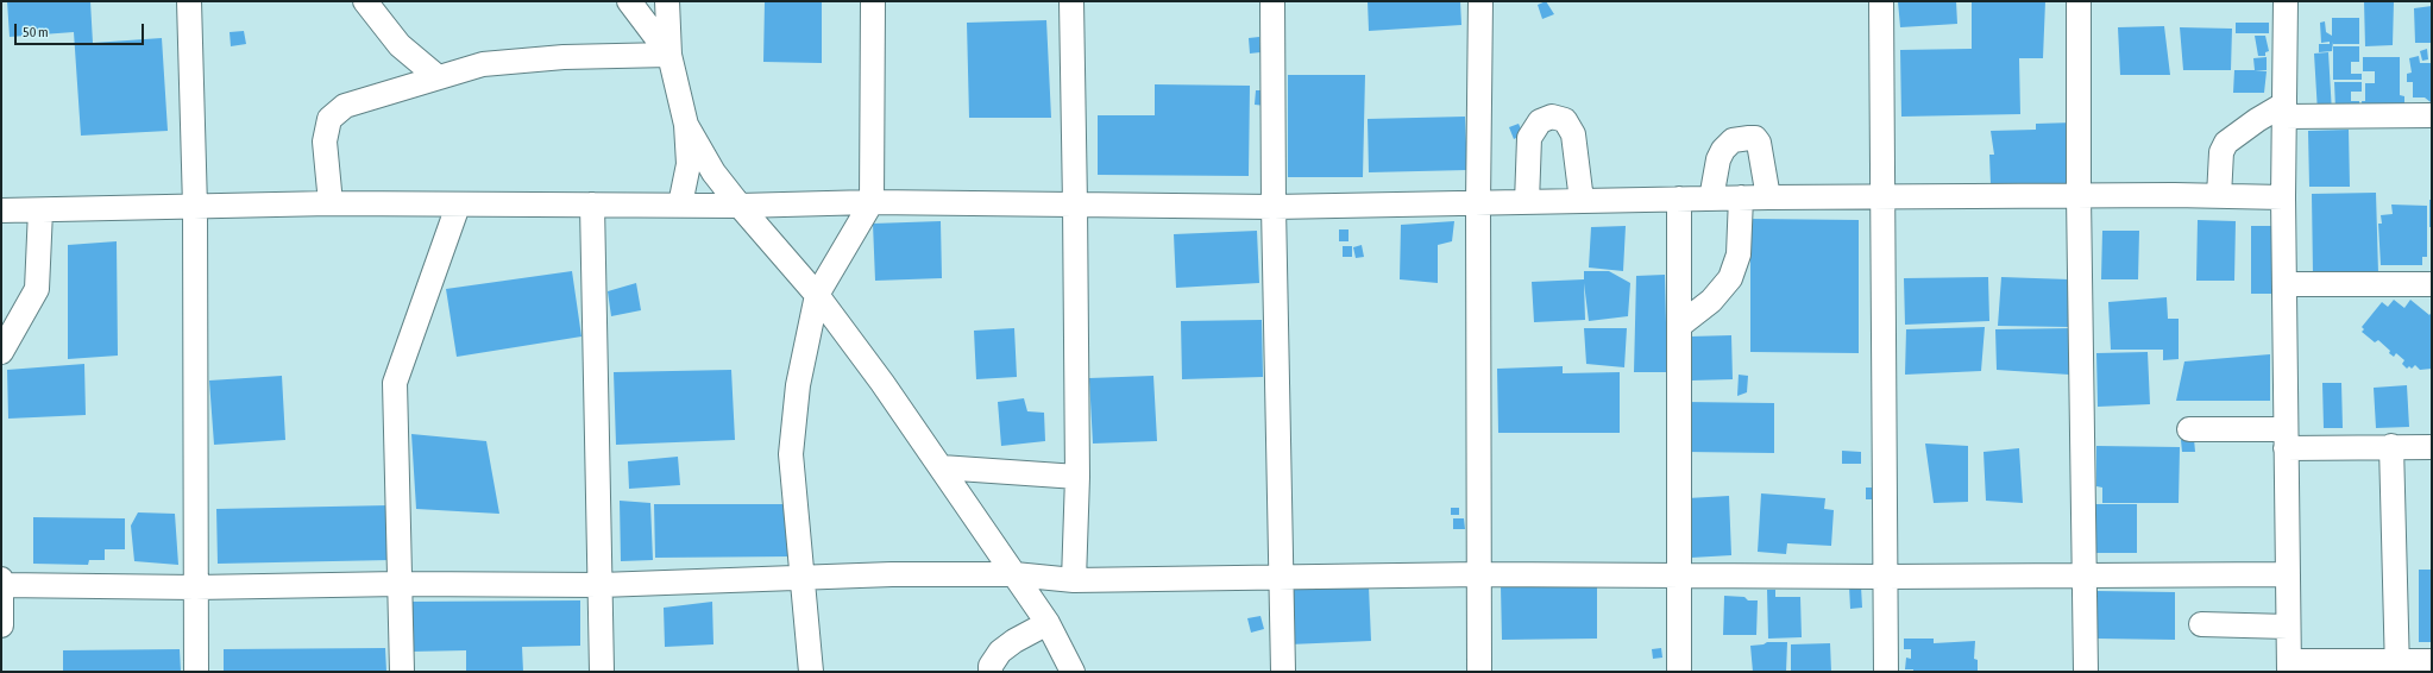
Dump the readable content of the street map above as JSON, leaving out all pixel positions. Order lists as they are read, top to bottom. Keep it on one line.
{"scale_bar":"50 m"}
